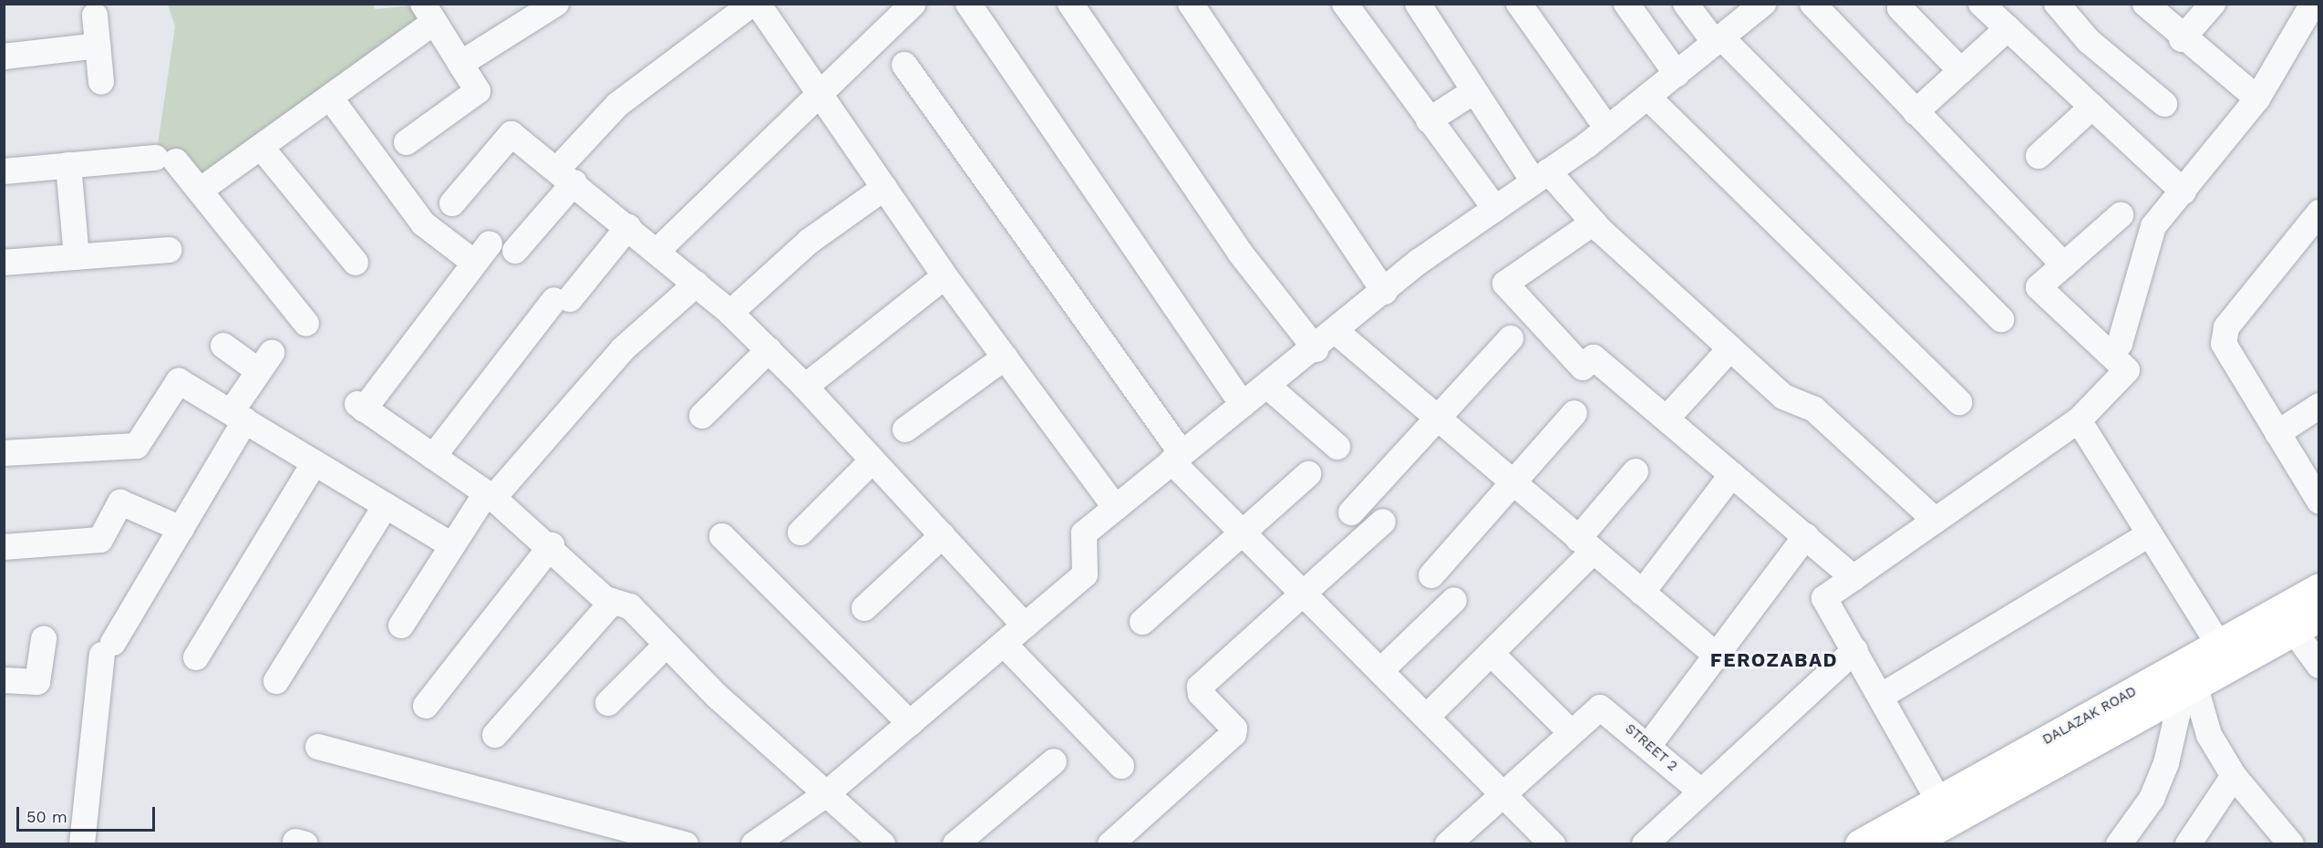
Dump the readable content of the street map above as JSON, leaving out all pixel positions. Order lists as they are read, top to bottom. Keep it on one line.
{"streets":{"main road":["DALAZAK ROAD"],"street":["STREET 2"]},"districts":["FEROZABAD"],"scale_bar":"50 m"}
